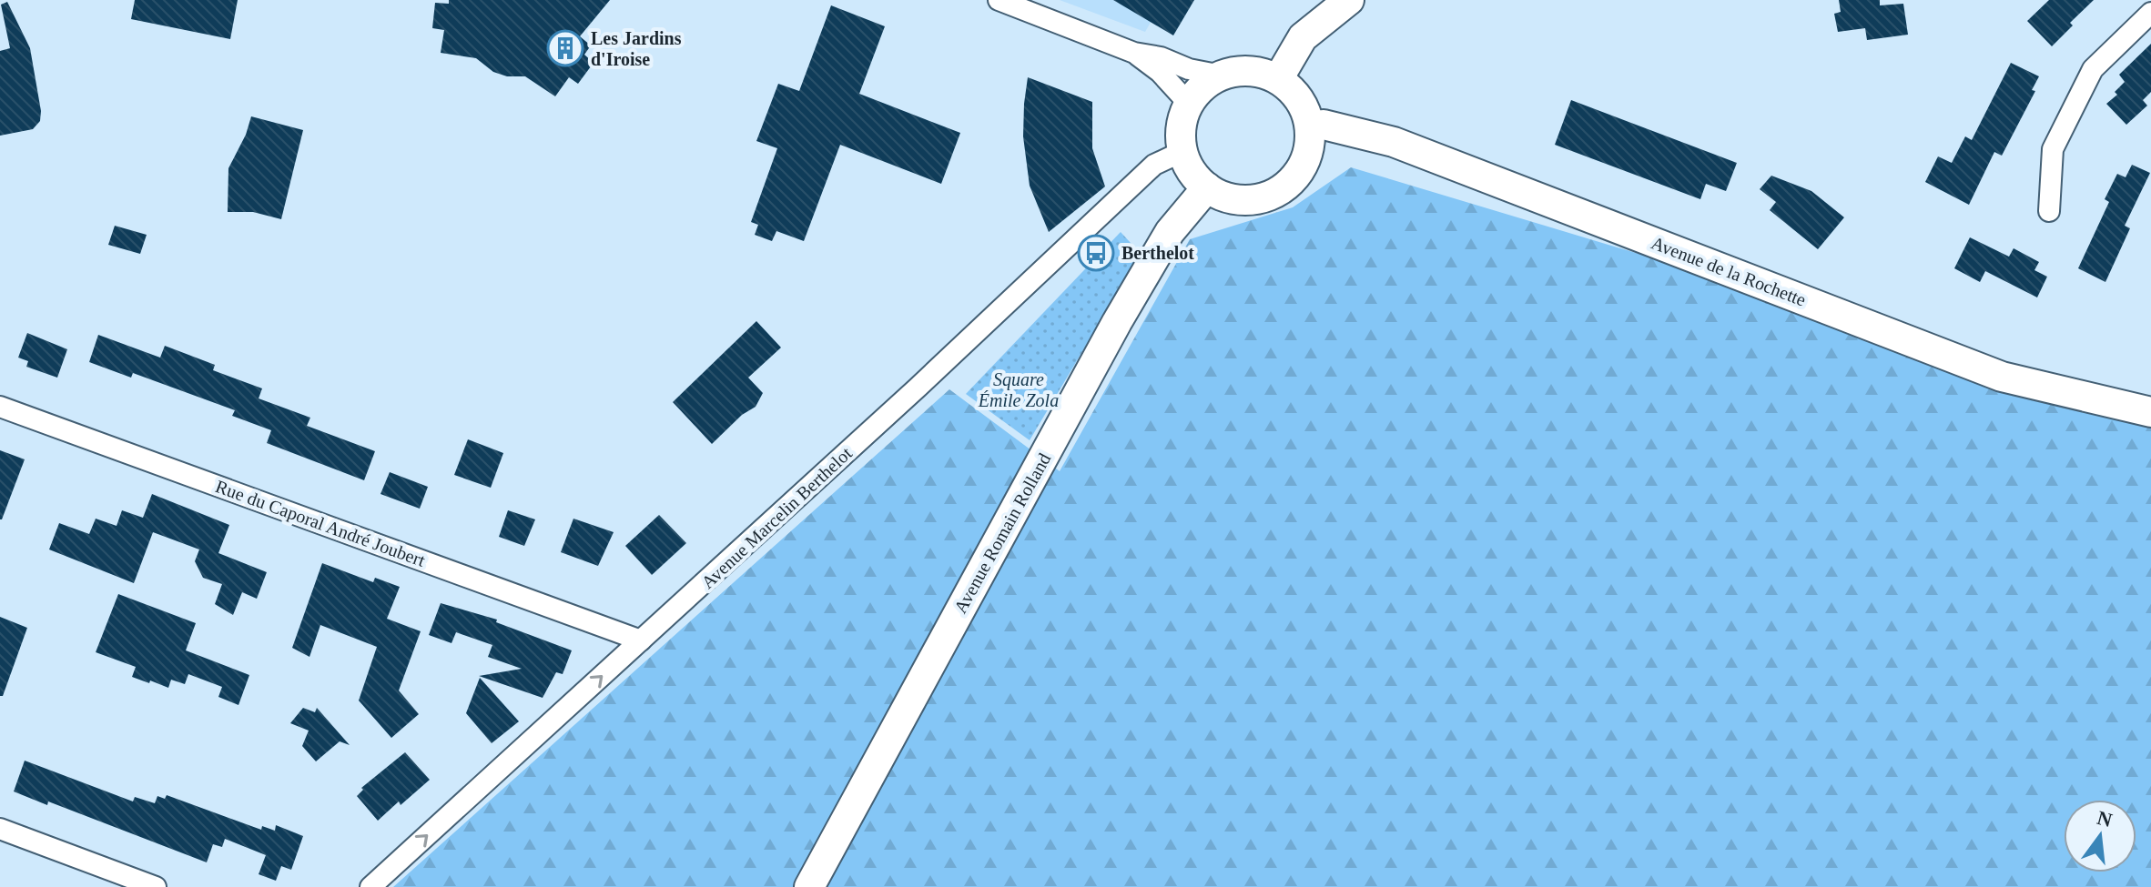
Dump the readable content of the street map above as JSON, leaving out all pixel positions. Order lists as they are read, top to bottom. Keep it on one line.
{"streets":{"main road":["Avenue de la Rochette","Avenue Romain Rolland"],"street":["Avenue Marcelin Berthelot","Rue du Caporal André Joubert"]},"crossings":[["Avenue de la Rochette","Avenue Marcelin Berthelot"],["Avenue de la Rochette","Avenue Romain Rolland"],["Avenue Marcelin Berthelot","Rue du Caporal André Joubert"],["Avenue Marcelin Berthelot","Avenue Romain Rolland"]],"parks":["Square Émile Zola"],"places":{"building":["Les Jardins d'Iroise"],"bus stop":["Berthelot"]},"north":"top"}
